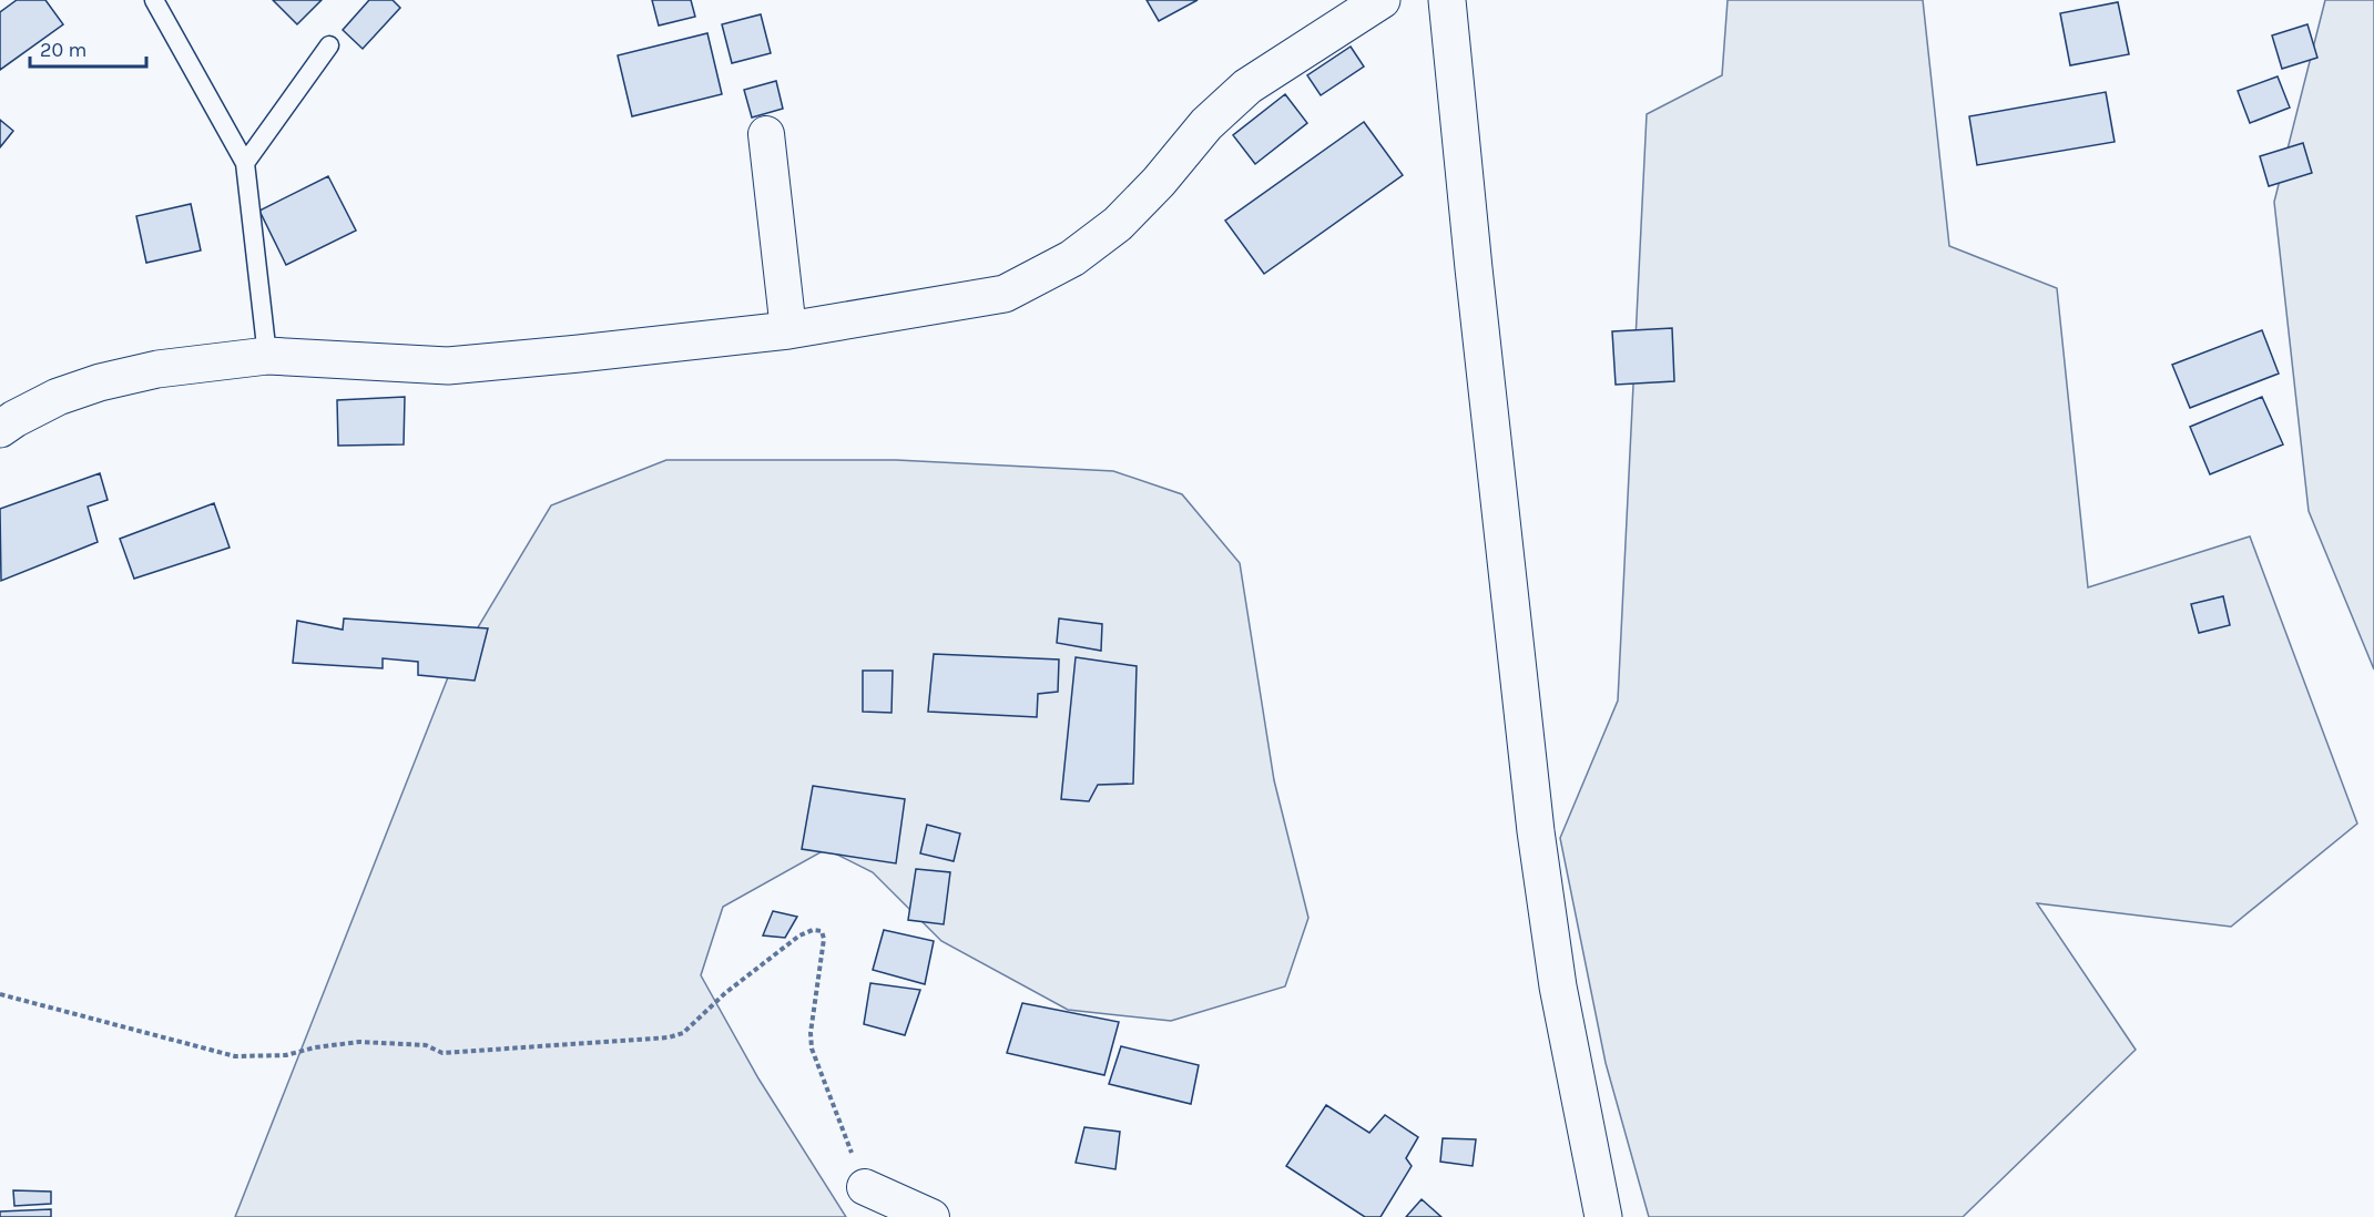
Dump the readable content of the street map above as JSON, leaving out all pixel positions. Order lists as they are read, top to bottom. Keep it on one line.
{"scale_bar":"20 m"}
